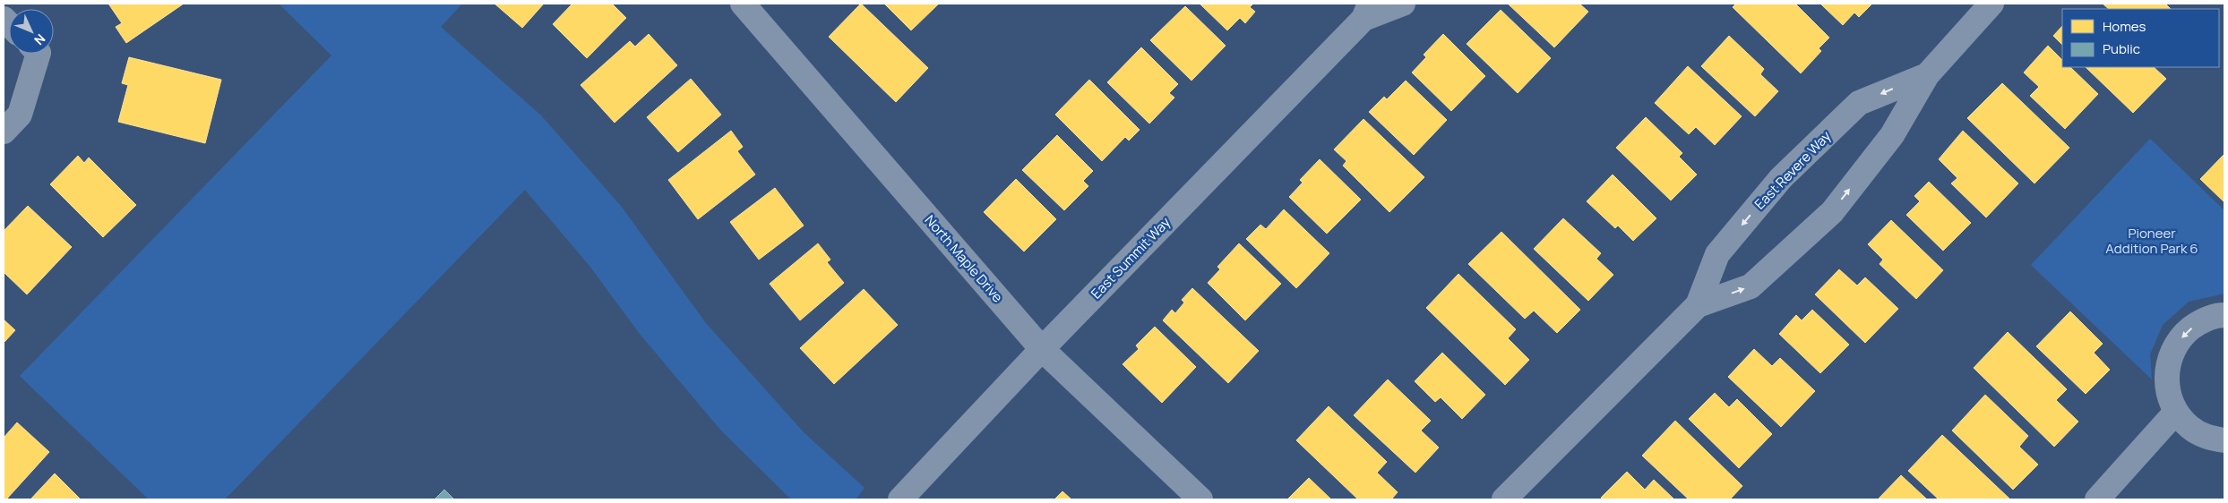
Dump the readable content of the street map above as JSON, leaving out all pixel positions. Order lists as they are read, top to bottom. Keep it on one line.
{"streets":{"street":["East Revere Way","East Summit Way","North Maple Drive"]},"crossings":[["East Summit Way","North Maple Drive"]],"parks":["Pioneer Addition Park 6"],"legend":["Homes","Public"],"north":"bottom right"}
